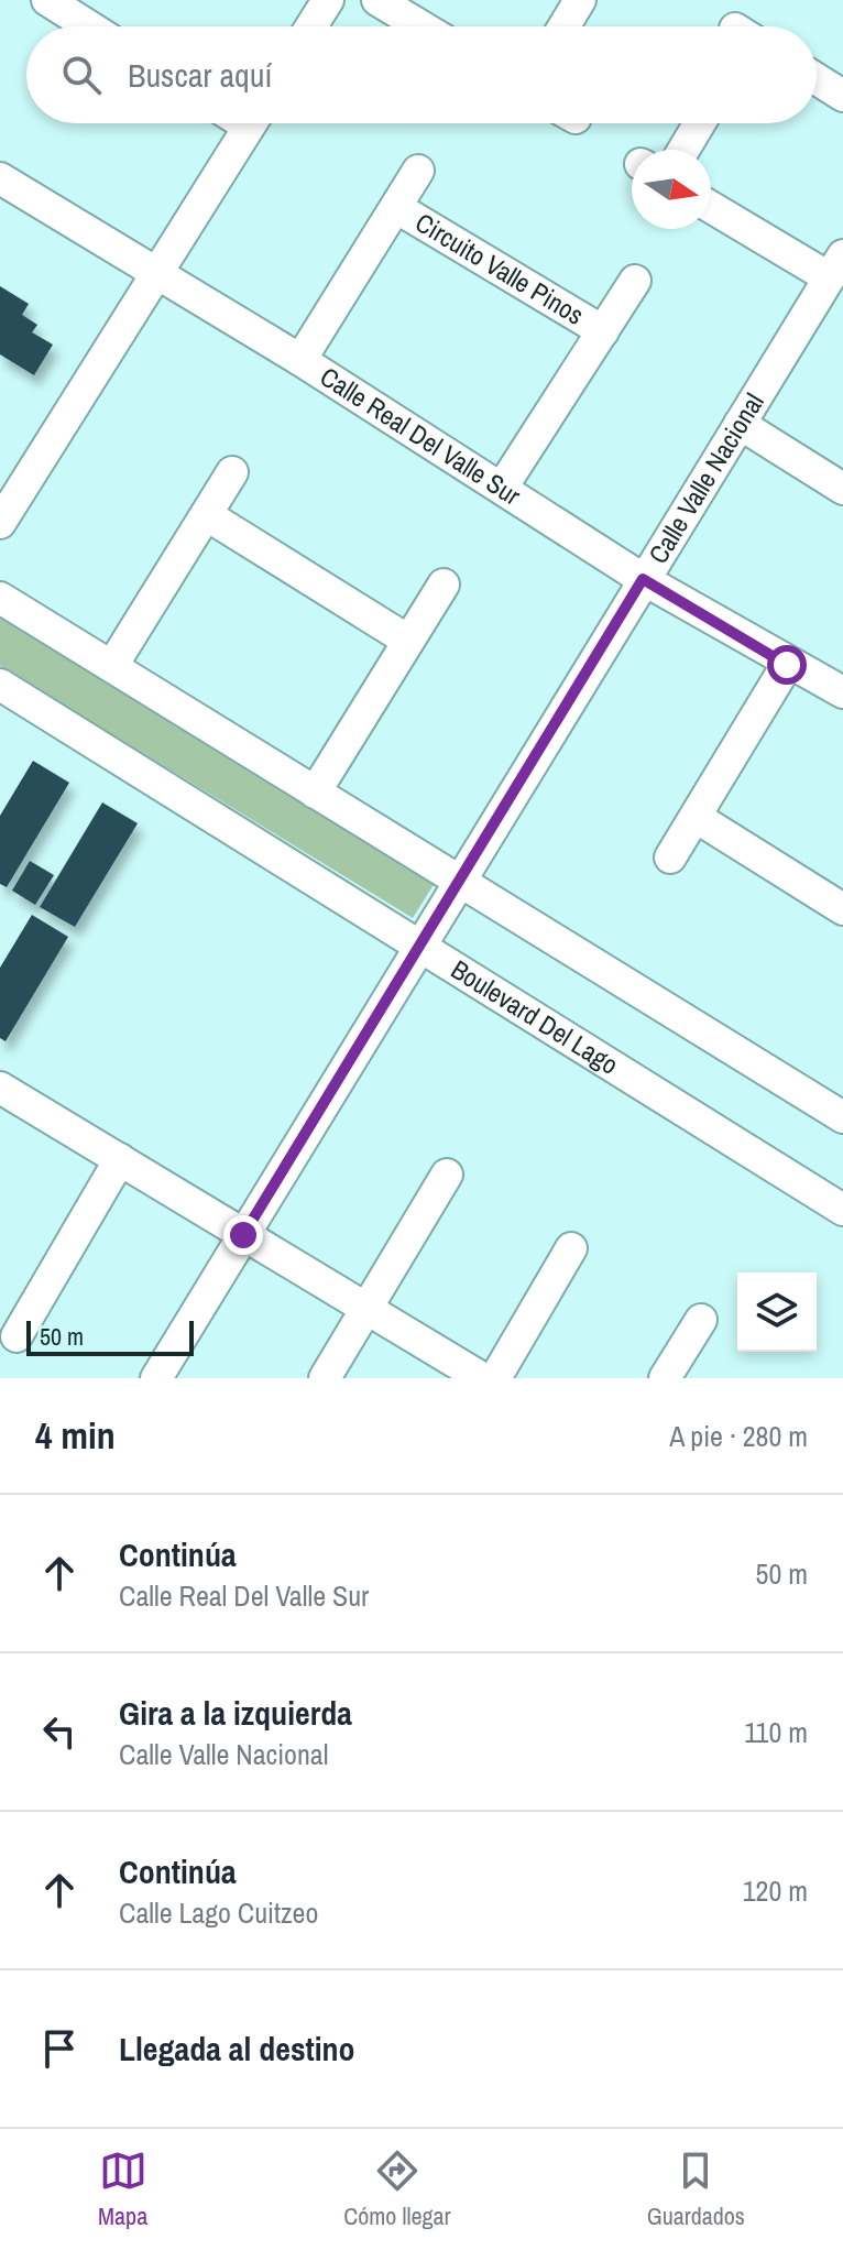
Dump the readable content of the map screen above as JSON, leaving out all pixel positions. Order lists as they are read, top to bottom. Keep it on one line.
{"streets":{"street":["Circuito Valle Pinos","Calle Real Del Valle Sur","Calle Valle Nacional","Boulevard Del Lago"]},"crossings":[["Circuito Valle Pinos","Calle Real Del Valle Sur"],["Calle Real Del Valle Sur","Calle Valle Nacional"],["Calle Valle Nacional","Boulevard Del Lago"]],"scale_bar":"50 m","north":"right","page":{"search":"Buscar aquí","scale":"50 m","heading":["4 min","A pie · 280 m"],"list":[["Continúa","Calle Real Del Valle Sur","50 m"],["Gira a la izquierda","Calle Valle Nacional","110 m"],["Continúa","Calle Lago Cuitzeo","120 m"],"Llegada al destino"],"nav":["Mapa","Cómo llegar","Guardados"]}}
